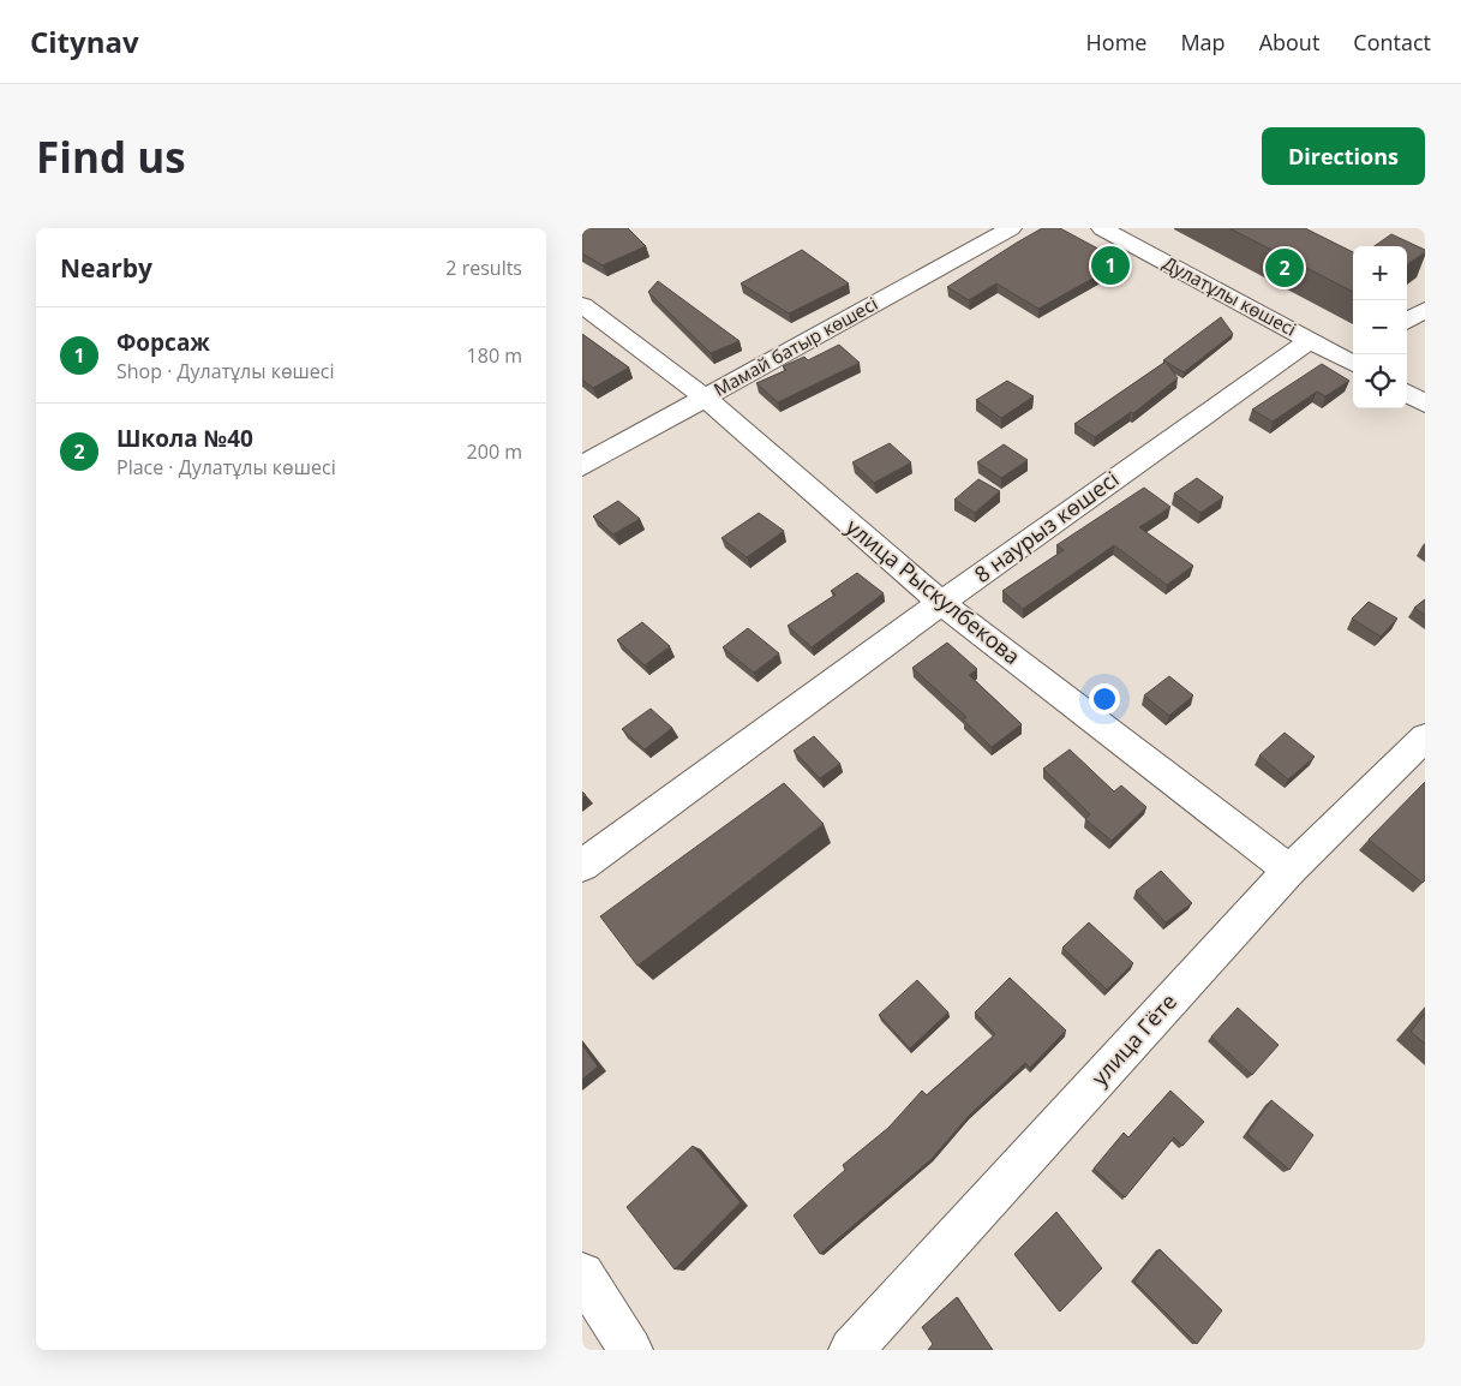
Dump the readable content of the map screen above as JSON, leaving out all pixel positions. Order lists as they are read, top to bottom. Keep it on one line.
{"streets":{"street":["Дулатұлы көшесі","Мамай батыр көшесі","8 наурыз көшесі","улица Рыскулбекова","улица Гёте"]},"crossings":[["Дулатұлы көшесі","8 наурыз көшесі"],["Мамай батыр көшесі","улица Рыскулбекова"],["8 наурыз көшесі","улица Рыскулбекова"],["улица Рыскулбекова","улица Гёте"]],"page":{"header":"Citynav","nav":["Home","Map","About","Contact"],"buttons":"Directions","title":"Find us","heading":["Nearby","2 results"],"pins":["1","2"],"map_buttons":["+","−"],"list":[{"mark":"1","name":"Форсаж","note":"Shop · Дулатұлы көшесі","value":"180 m"},{"mark":"2","name":"Школа №40","note":"Place · Дулатұлы көшесі","value":"200 m"}]}}
